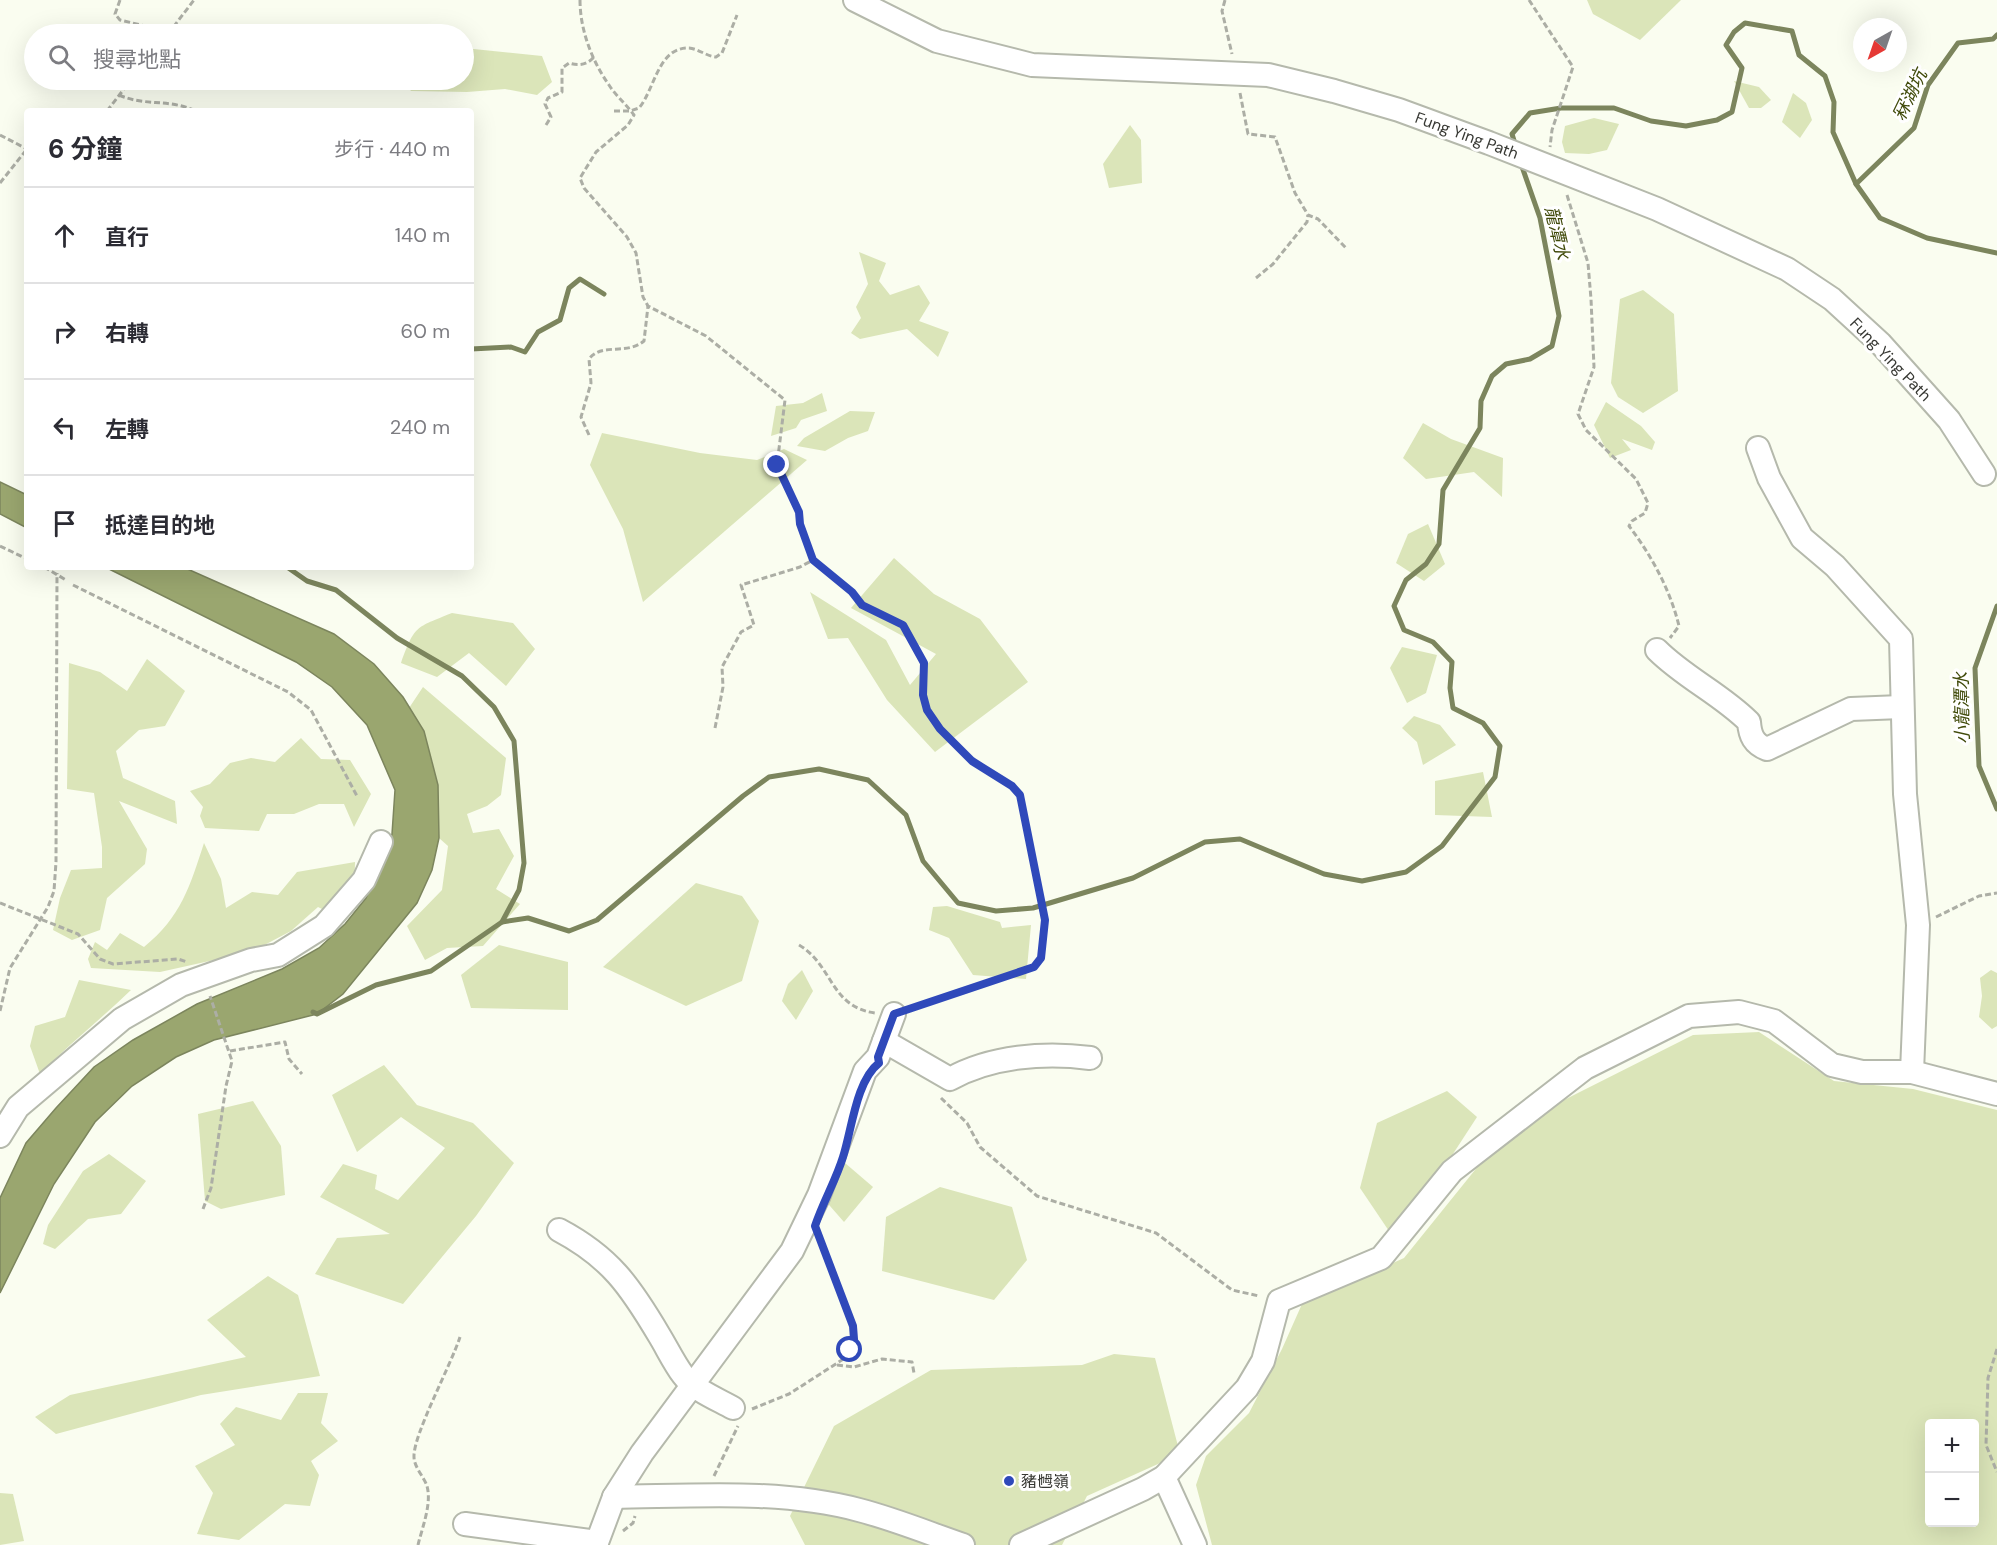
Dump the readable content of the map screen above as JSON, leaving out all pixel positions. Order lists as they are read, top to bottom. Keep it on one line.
{"streets":{"street":["Fung Ying Path"]},"water":["冧湖坑","龍潭水","小龍潭水"],"places":["豬乸嶺"],"north":"bottom left","page":{"search":"搜尋地點","heading":["6 分鐘","步行 · 440 m"],"list":[["直行","140 m"],["右轉","60 m"],["左轉","240 m"],"抵達目的地"],"map_buttons":["+","−"]}}
